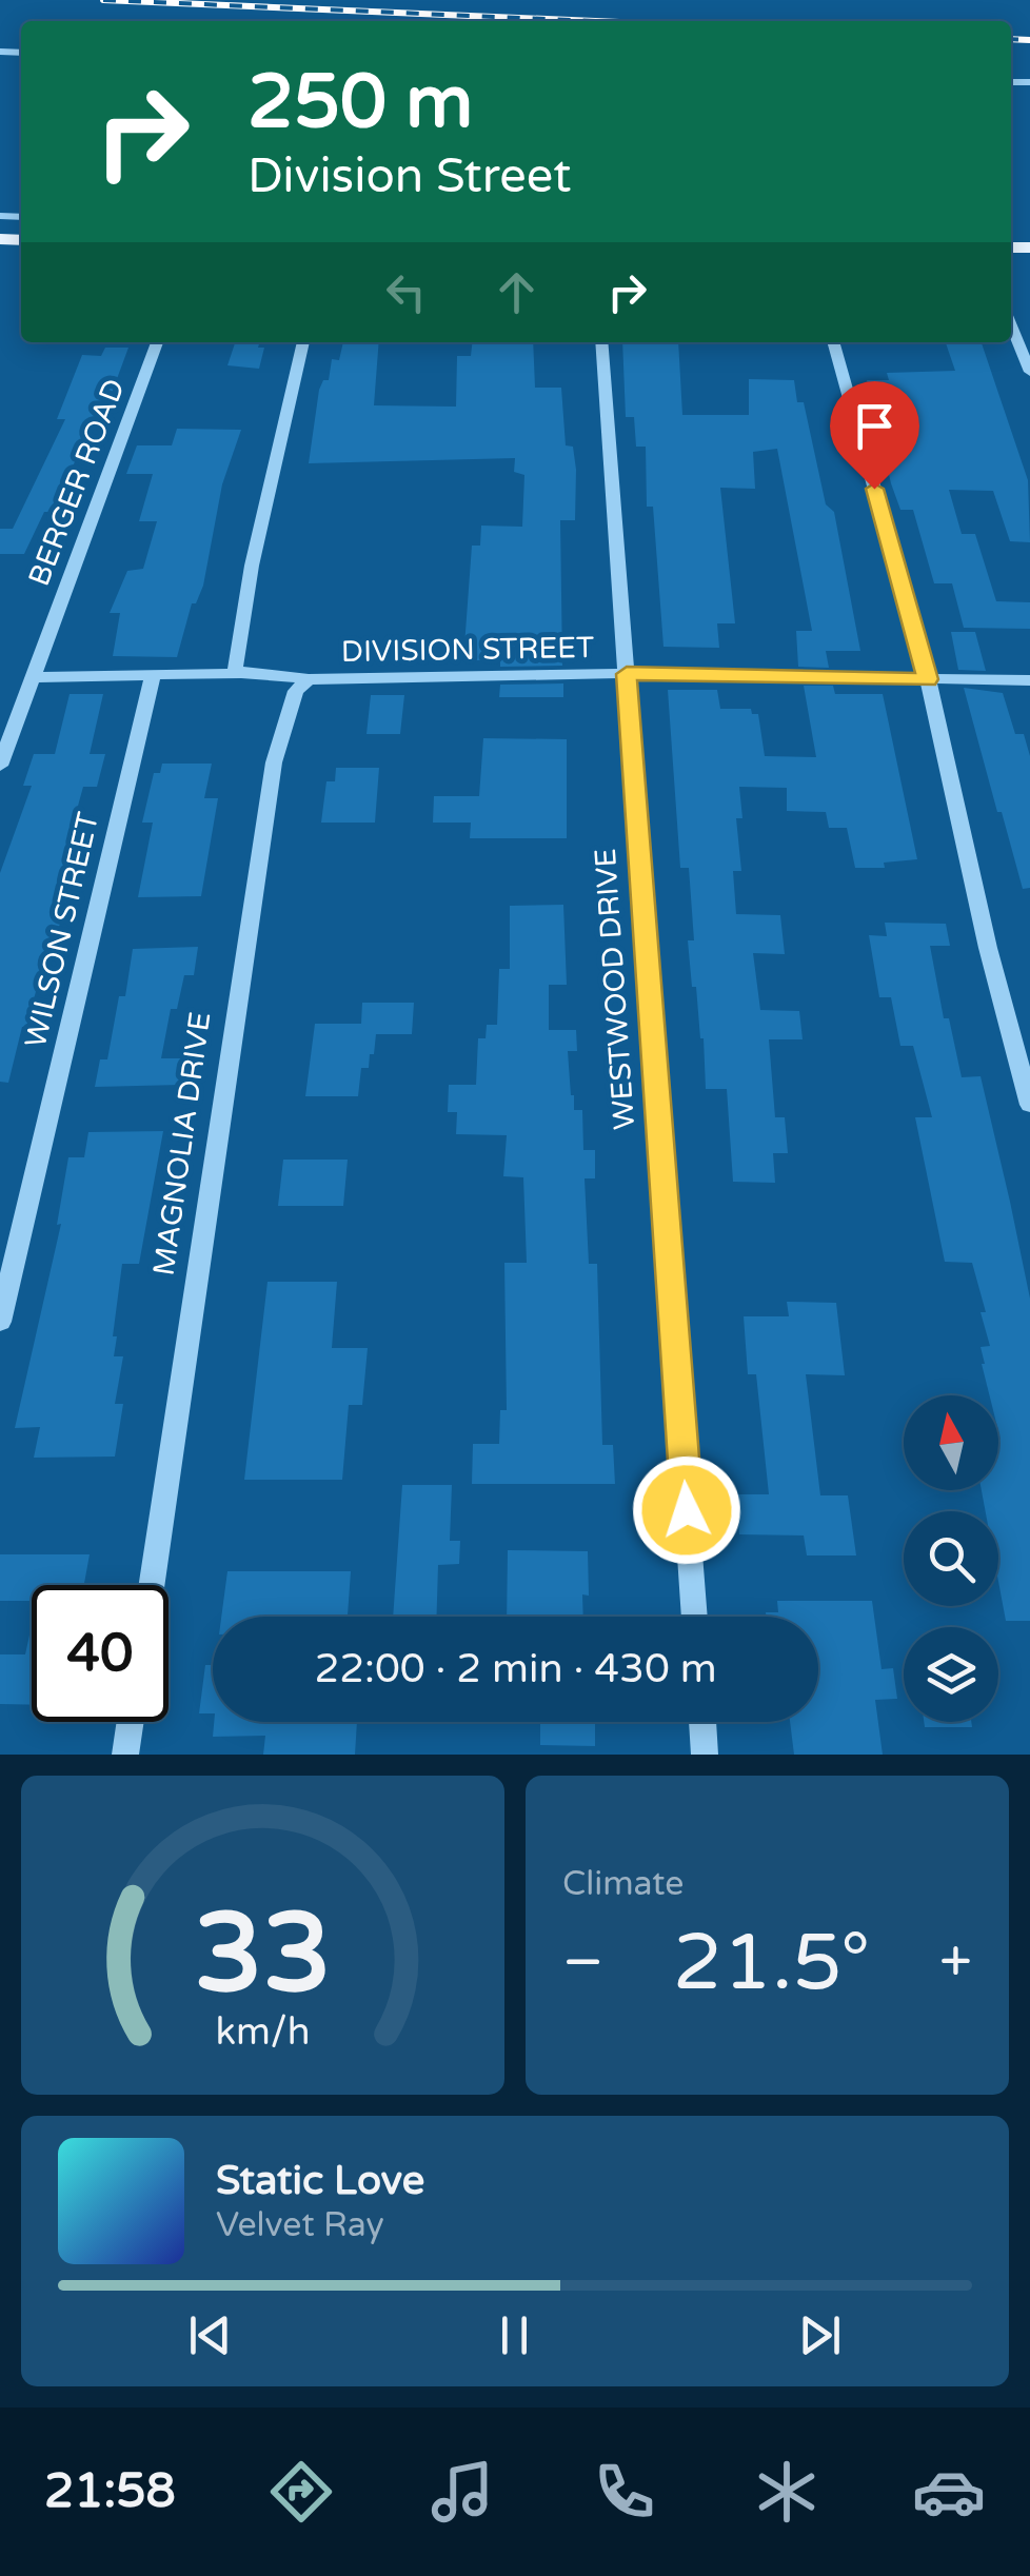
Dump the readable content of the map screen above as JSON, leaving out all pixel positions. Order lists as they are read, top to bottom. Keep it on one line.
{"streets":{"street":["BERGER ROAD","DIVISION STREET","WILSON STREET","WESTWOOD DRIVE","MAGNOLIA DRIVE"]},"crossings":[["BERGER ROAD","DIVISION STREET"],["DIVISION STREET","WILSON STREET"],["DIVISION STREET","WESTWOOD DRIVE"],["DIVISION STREET","MAGNOLIA DRIVE"]],"north":"top","page":{"turn":["250 m","Division Street"],"limit":"40","trip":"22:00 · 2 min · 430 m","tile":"Climate","heat":["−","21.5°","+"],"song":["Static Love","Velvet Ray"],"tabs":"21:58","gauge":["33","km/h"]}}
